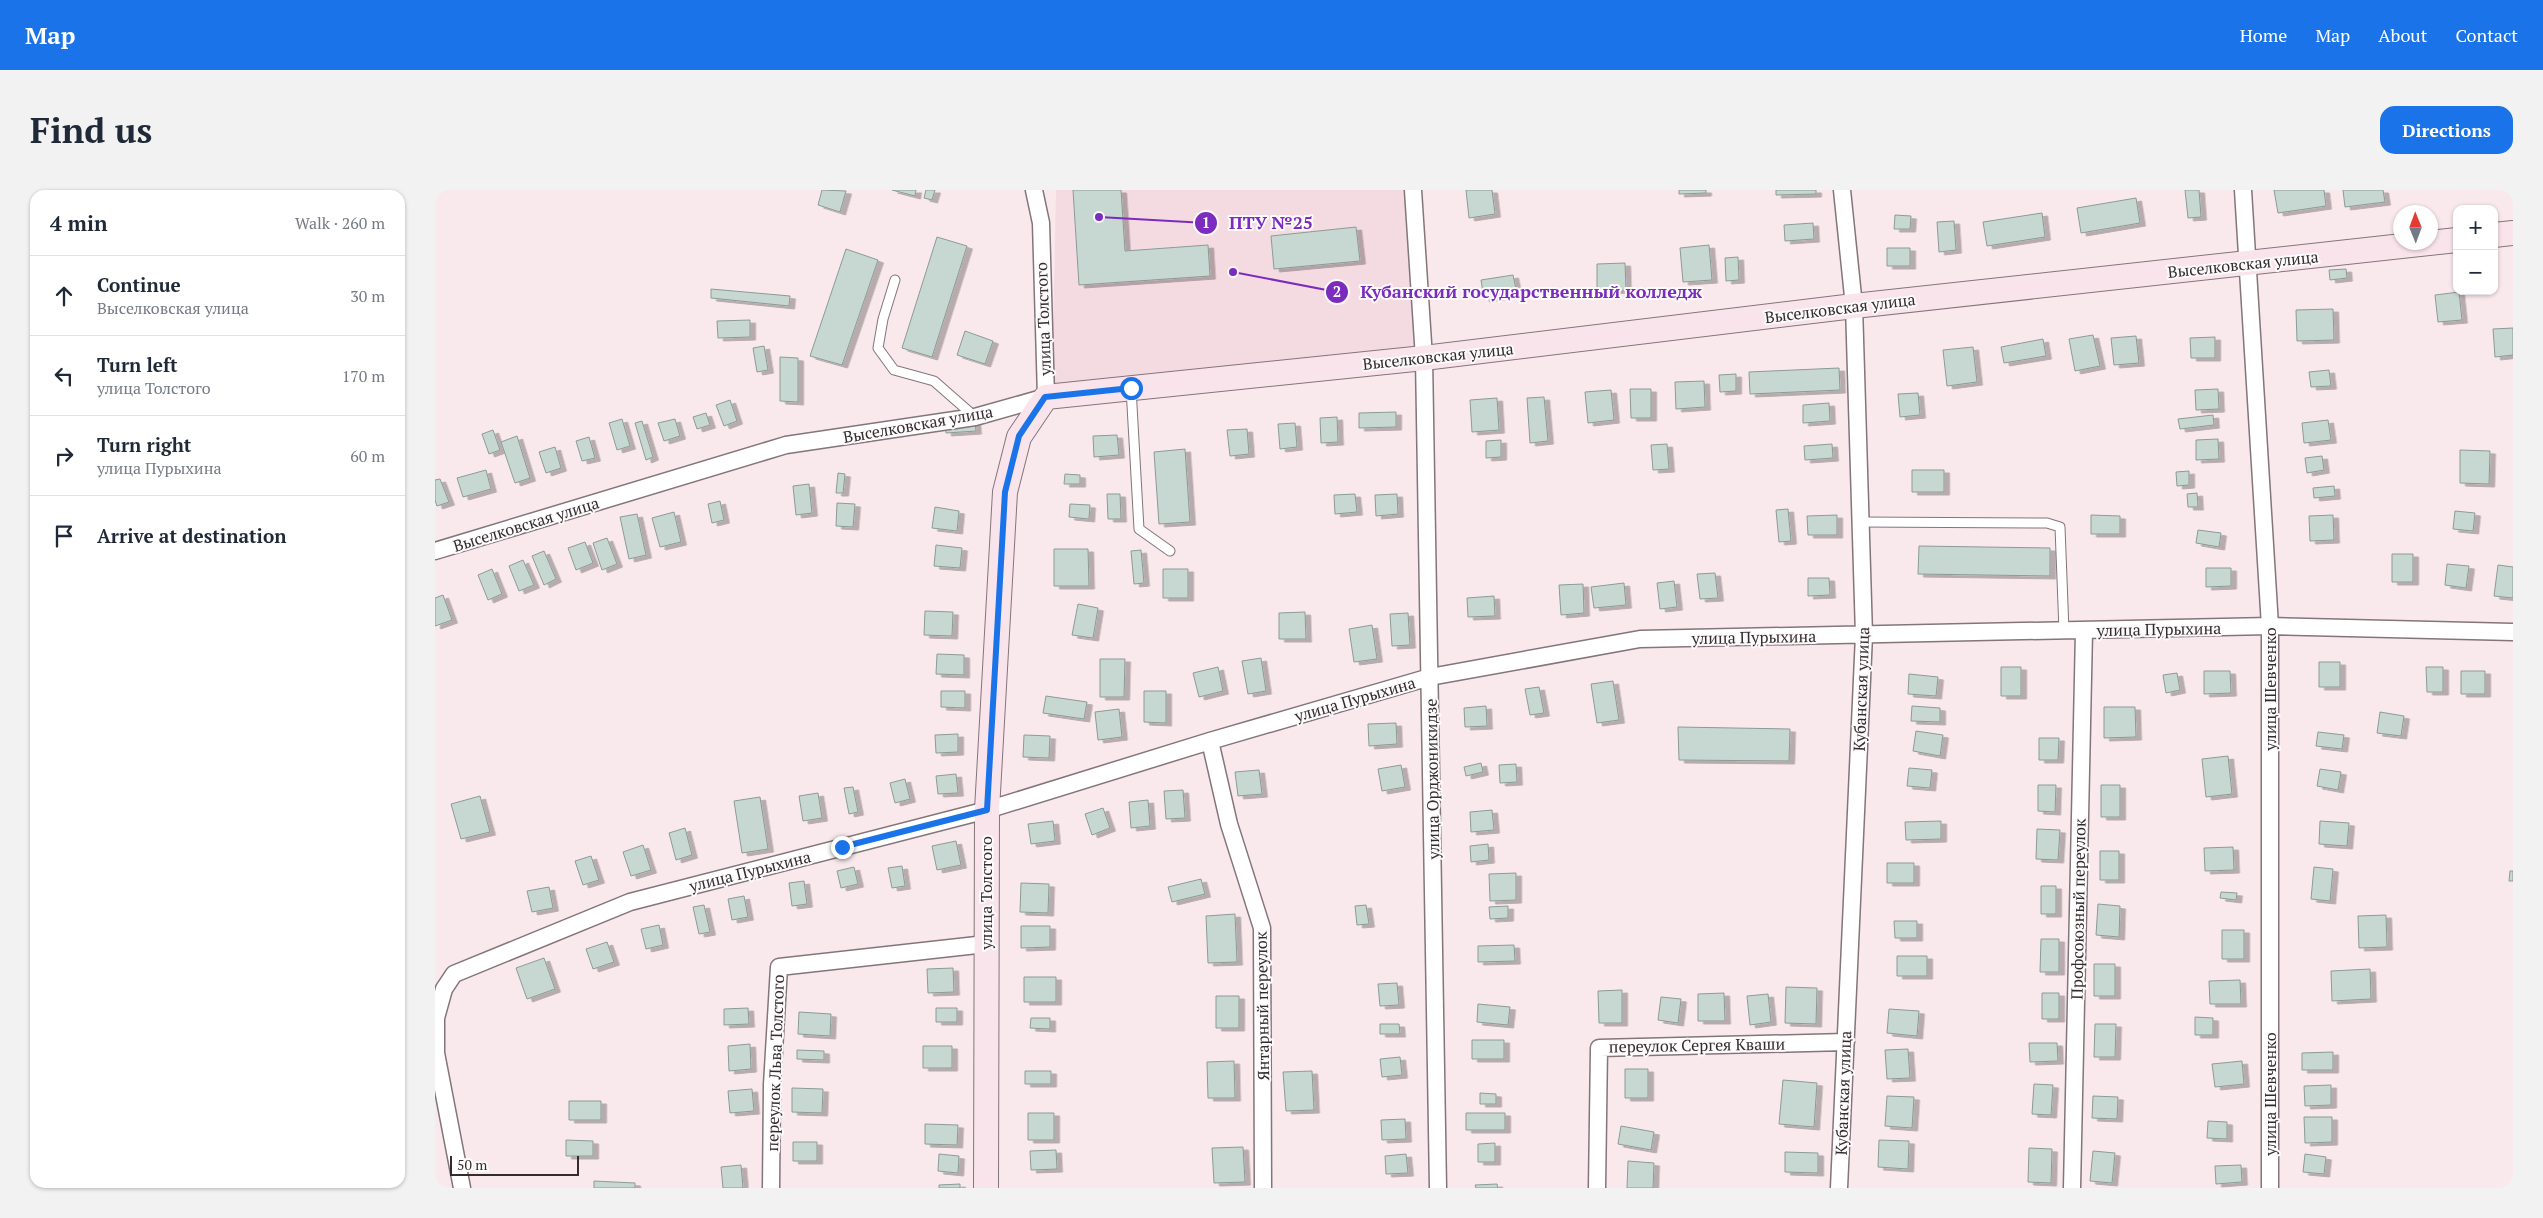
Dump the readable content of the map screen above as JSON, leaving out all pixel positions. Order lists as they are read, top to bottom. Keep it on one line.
{"streets":{"street":["Выселковская улица","улица Толстого","улица Пурыхина","Кубанская улица","улица Шевченко","улица Орджоникидзе","Профсоюзный переулок","Янтарный переулок","переулок Сергея Кваши","переулок Льва Толстого"]},"crossings":[["Выселковская улица","улица Толстого"],["Выселковская улица","Кубанская улица"],["Выселковская улица","улица Шевченко"],["Выселковская улица","улица Орджоникидзе"],["улица Толстого","улица Пурыхина"],["улица Толстого","переулок Льва Толстого"],["улица Пурыхина","Кубанская улица"],["улица Пурыхина","улица Шевченко"],["улица Пурыхина","улица Орджоникидзе"],["улица Пурыхина","Профсоюзный переулок"],["улица Пурыхина","Янтарный переулок"],["Кубанская улица","переулок Сергея Кваши"]],"places":["ПТУ №25","Кубанский государственный колледж"],"scale_bar":"50 m","north":"top","page":{"header":"Map","nav":["Home","Map","About","Contact"],"buttons":"Directions","title":"Find us","heading":["4 min","Walk · 260 m"],"map_buttons":["+","−"],"list":[["Continue","Выселковская улица","30 m"],["Turn left","улица Толстого","170 m"],["Turn right","улица Пурыхина","60 m"],"Arrive at destination"],"scale":"50 m"}}
